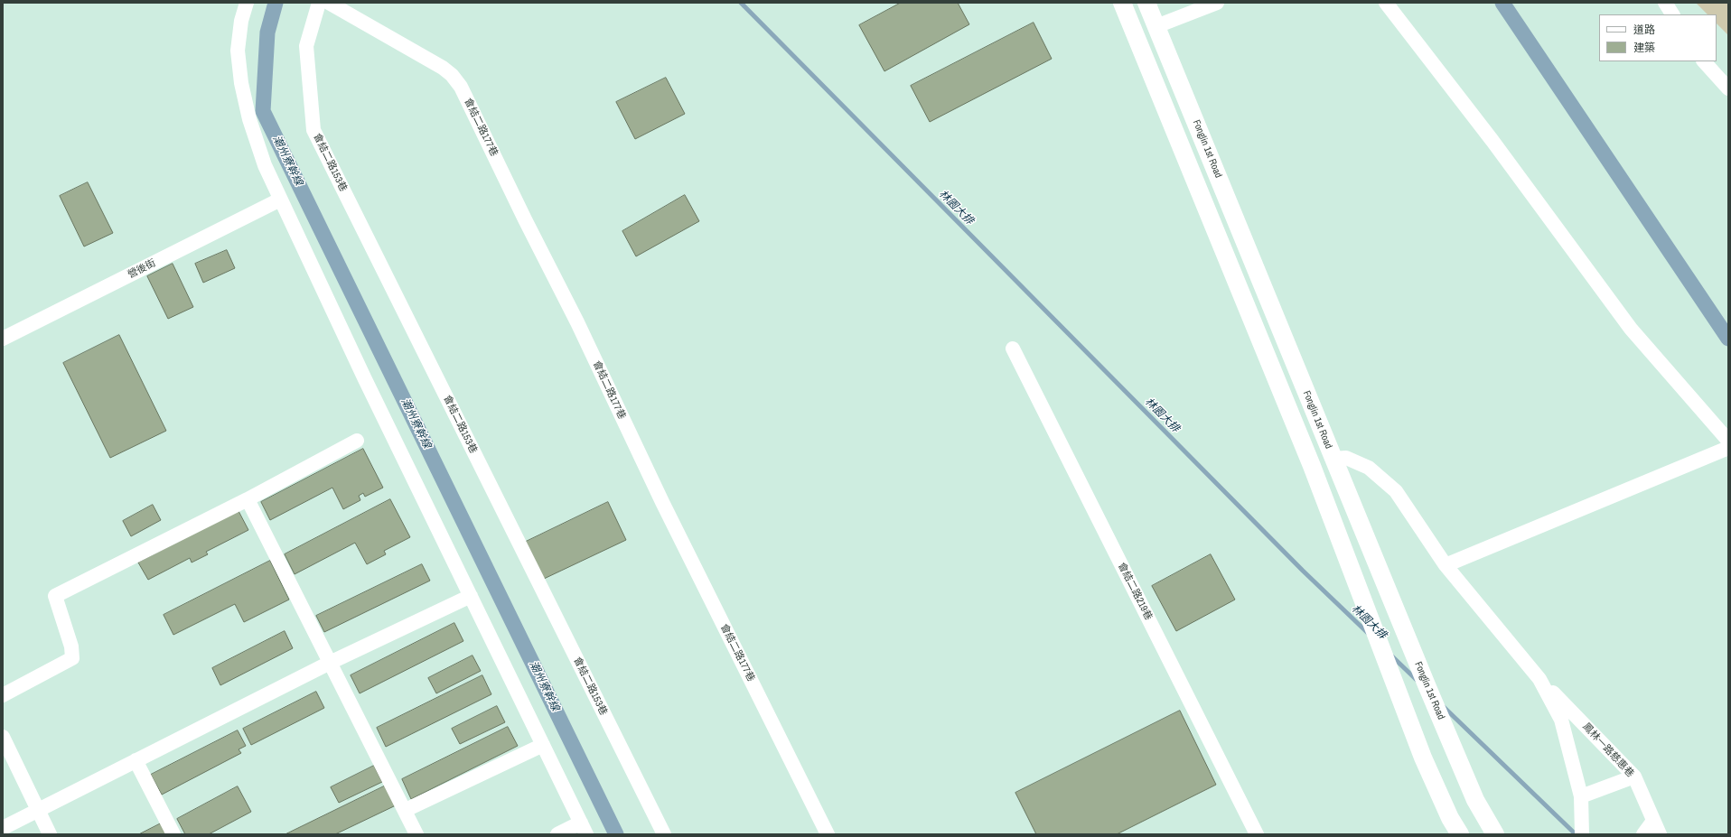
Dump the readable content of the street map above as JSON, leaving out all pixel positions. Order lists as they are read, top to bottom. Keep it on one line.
{"streets":{"main road":["Fonglin 1st Road"],"street":["會結二路177巷","會結二路153巷","營後街","會結二路219巷","鳳林一路慈惠巷"]},"water":["潮州寮幹線","林園大排"],"legend":["道路","建築"]}
